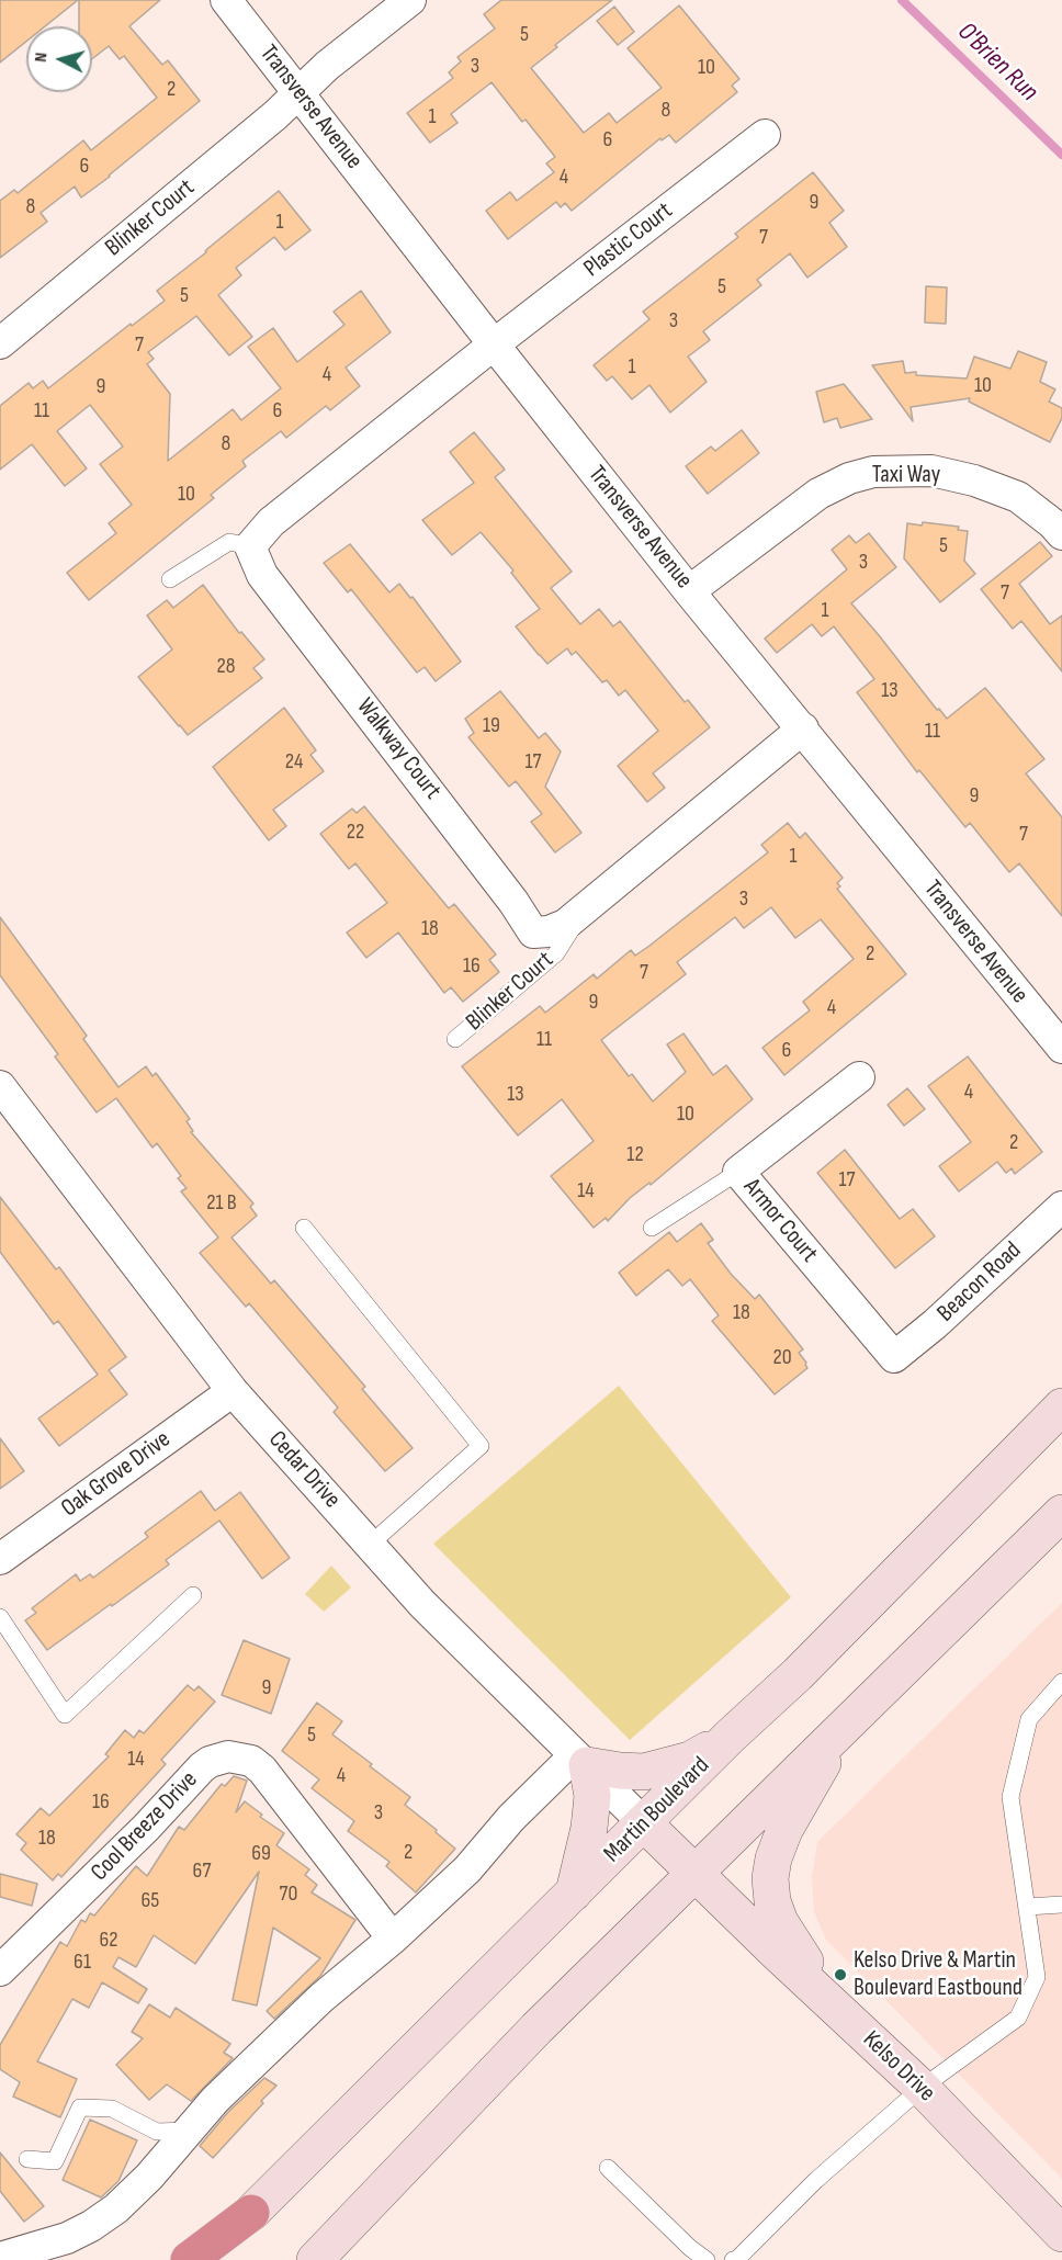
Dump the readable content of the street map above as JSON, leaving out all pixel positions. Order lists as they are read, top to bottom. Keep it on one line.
{"streets":{"main road":["Martin Boulevard","Kelso Drive"],"street":["Transverse Avenue","Blinker Court","Plastic Court","Taxi Way","Walkway Court","Armor Court","Beacon Road","Cedar Drive","Oak Grove Drive","Cool Breeze Drive"]},"crossings":[["Transverse Avenue","Blinker Court"],["Transverse Avenue","Plastic Court"],["Transverse Avenue","Taxi Way"],["Transverse Avenue","Walkway Court"],["Blinker Court","Walkway Court"],["Armor Court","Beacon Road"],["Cedar Drive","Oak Grove Drive"],["Cedar Drive","Martin Boulevard"],["Cedar Drive","Kelso Drive"],["Martin Boulevard","Kelso Drive"]],"water":["O'Brien Run"],"places":["Kelso Drive & Martin Boulevard Eastbound"],"house_numbers":["5","3","10","2","8","1","6","6","4","9","8","1","7","5","5","3","7","1","4","10","9","11","6","8","10","5","3","7","1","28","13","19","11","24","17","9","22","7","1","3","18","2","16","7","9","4","11","6","4","13","10","2","12","17","14","21 B","18","20","9","5","14","4","16","3","18","2","69","67","70","65","62","61"],"north":"left"}
